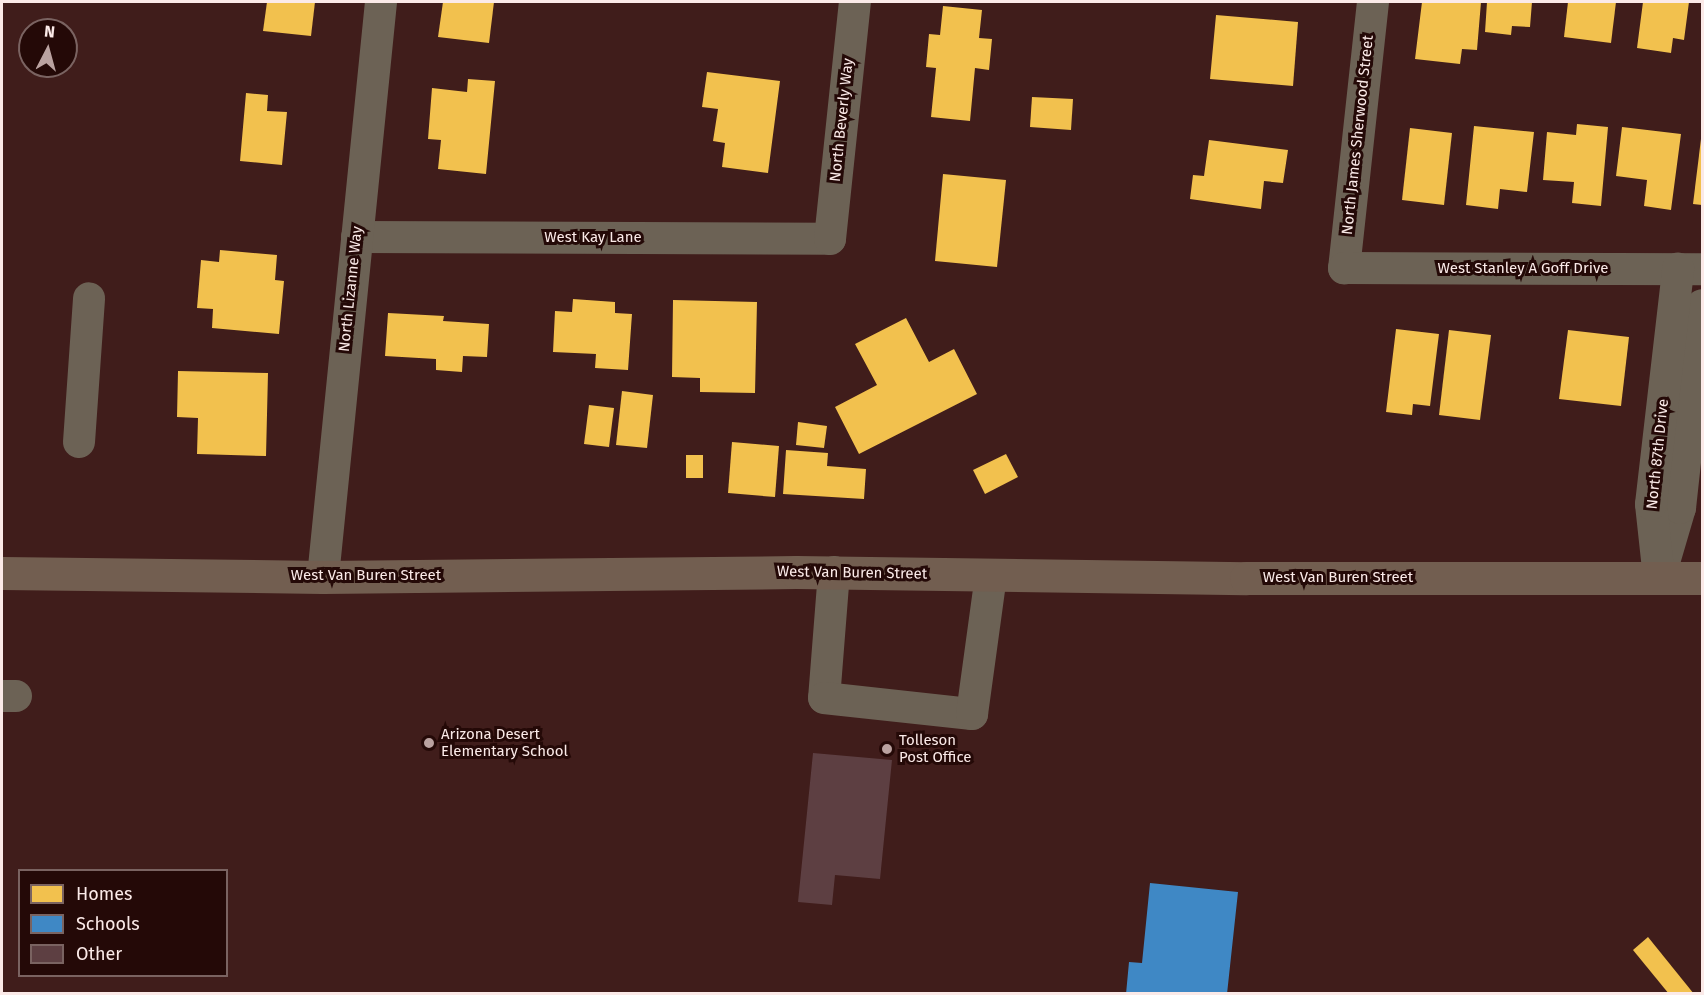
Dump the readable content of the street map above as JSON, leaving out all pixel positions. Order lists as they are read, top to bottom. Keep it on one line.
{"streets":{"main road":["West Van Buren Street"],"street":["North Beverly Way","North James Sherwood Street","West Kay Lane","West Stanley A Goff Drive","North Lizanne Way","North 87th Drive"]},"crossings":[["North Beverly Way","West Kay Lane"],["North James Sherwood Street","West Stanley A Goff Drive"],["West Kay Lane","North Lizanne Way"],["West Stanley A Goff Drive","North 87th Drive"],["North Lizanne Way","West Van Buren Street"],["North 87th Drive","West Van Buren Street"]],"places":["Arizona Desert Elementary School","Tolleson Post Office"],"legend":["Homes","Schools","Other"],"north":"top"}
